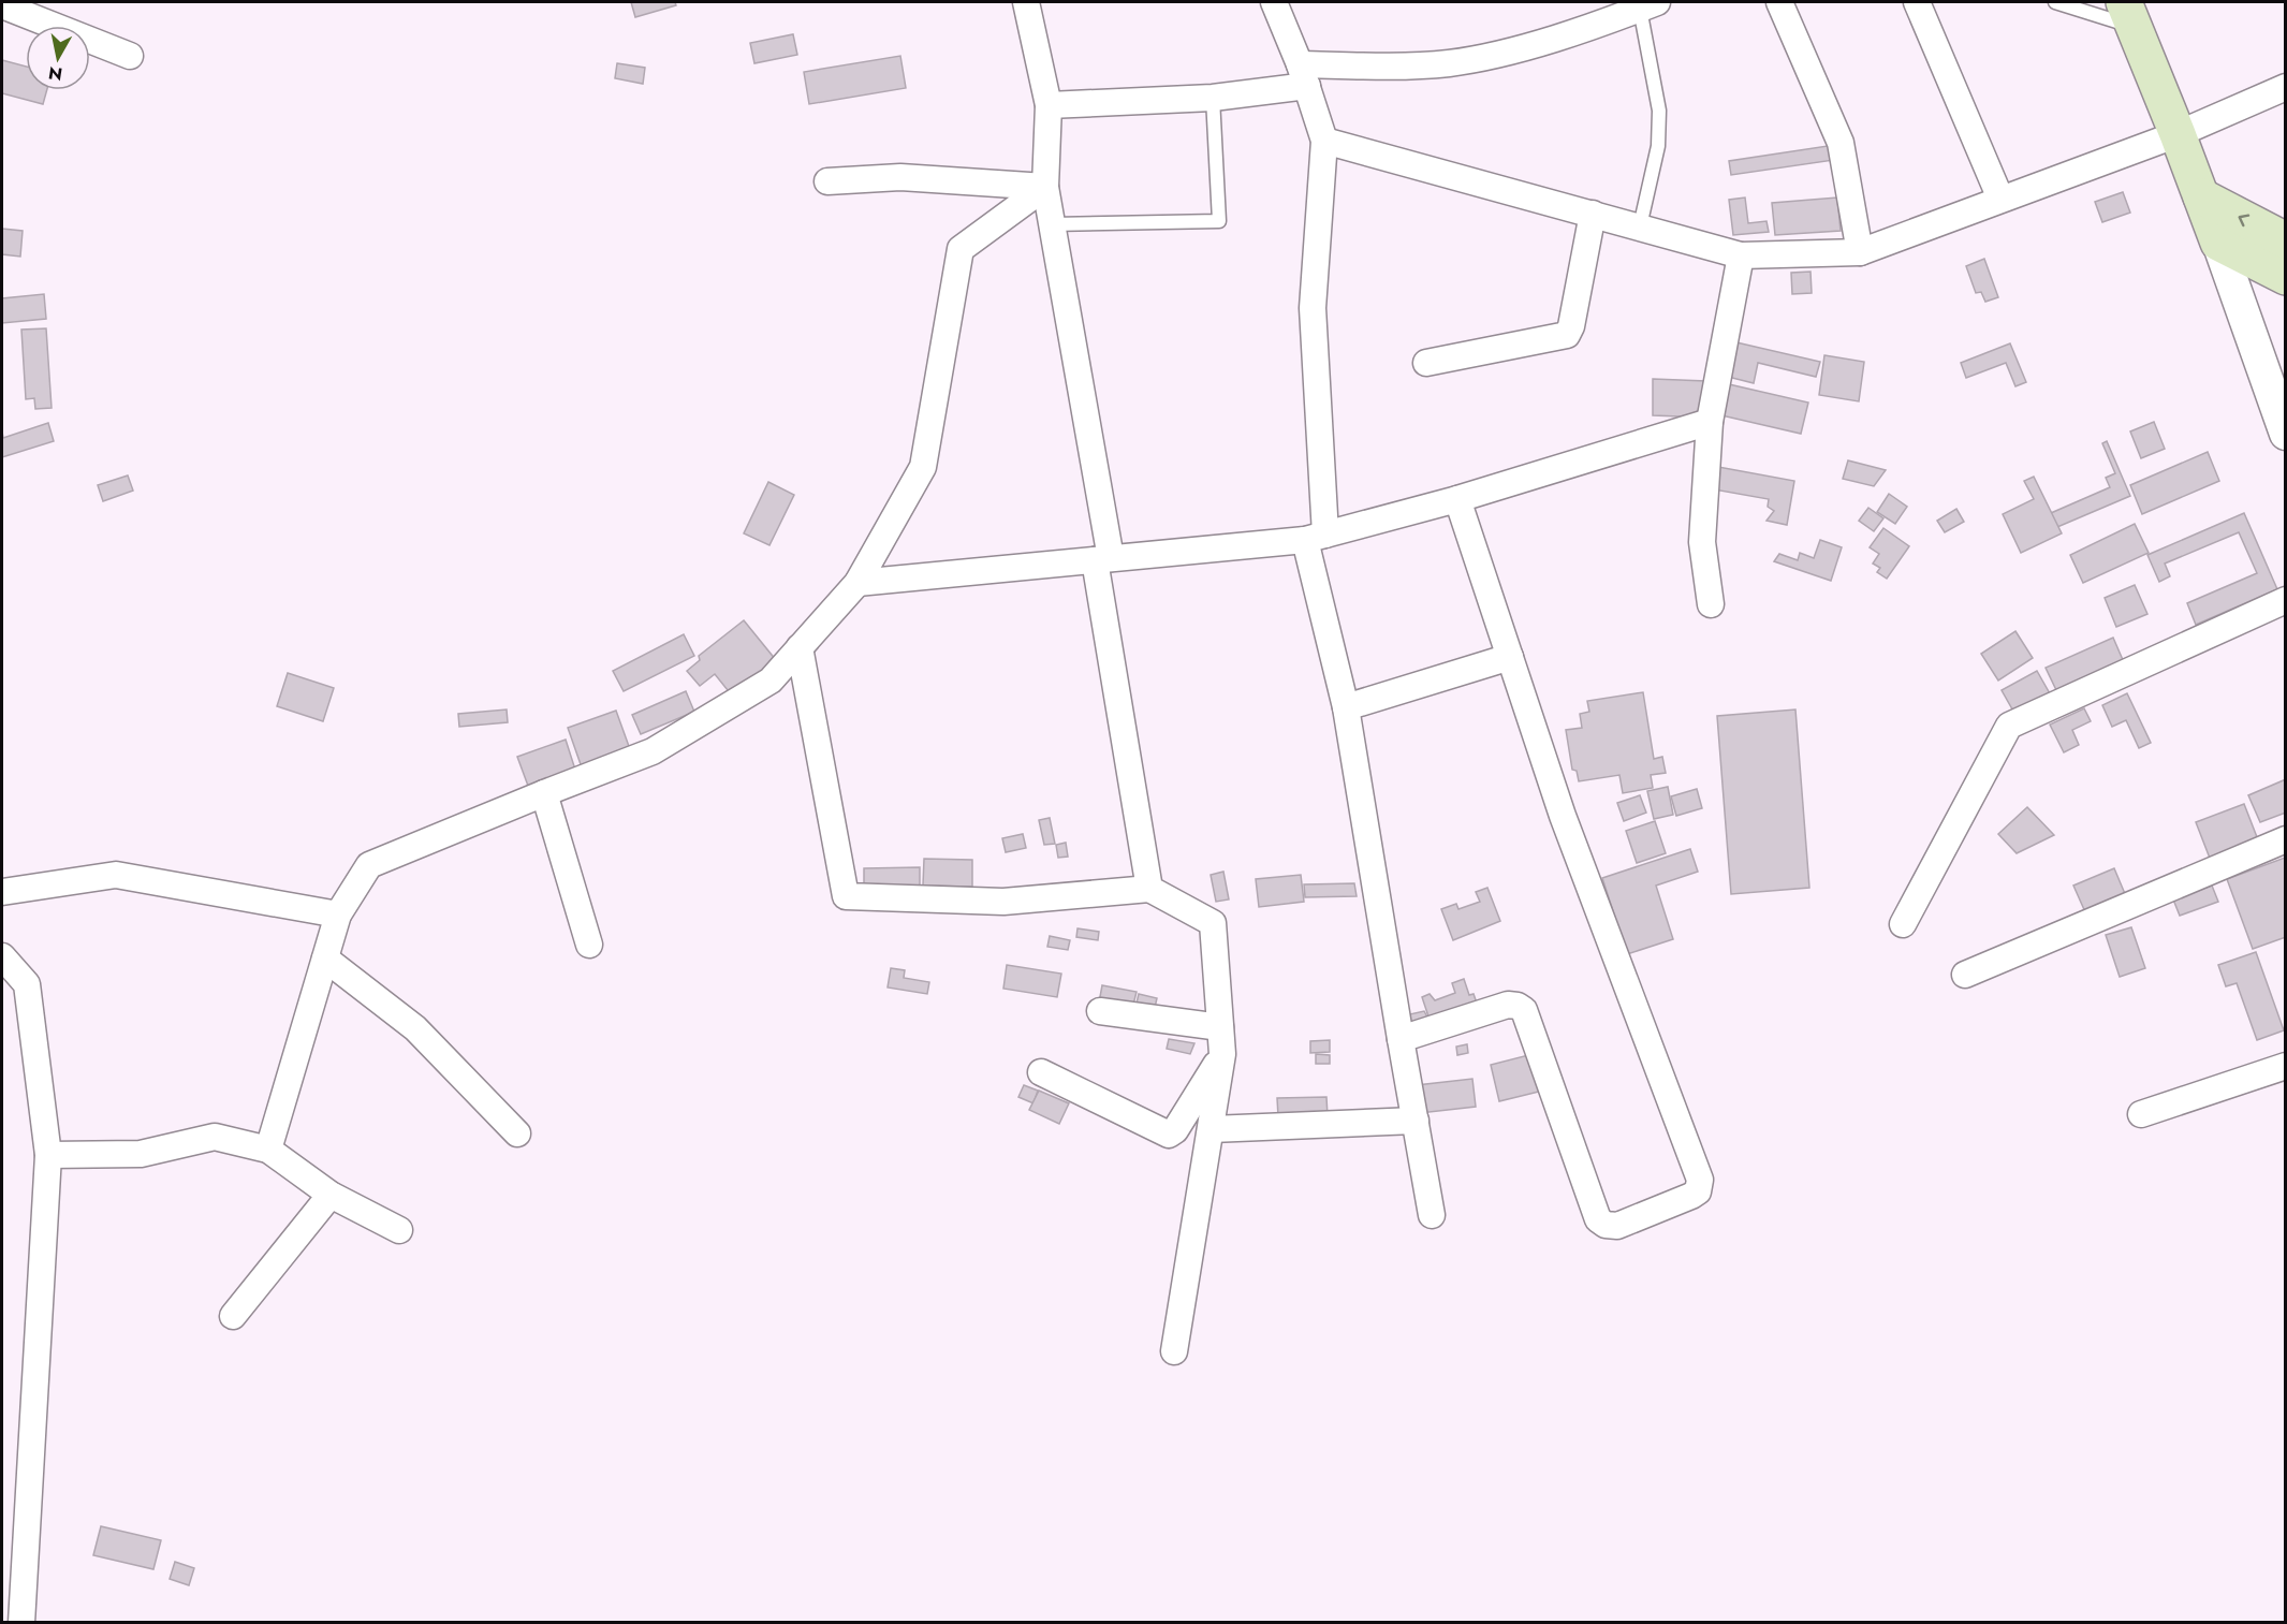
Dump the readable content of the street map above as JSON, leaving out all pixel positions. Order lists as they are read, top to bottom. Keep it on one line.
{"north":"bottom"}
